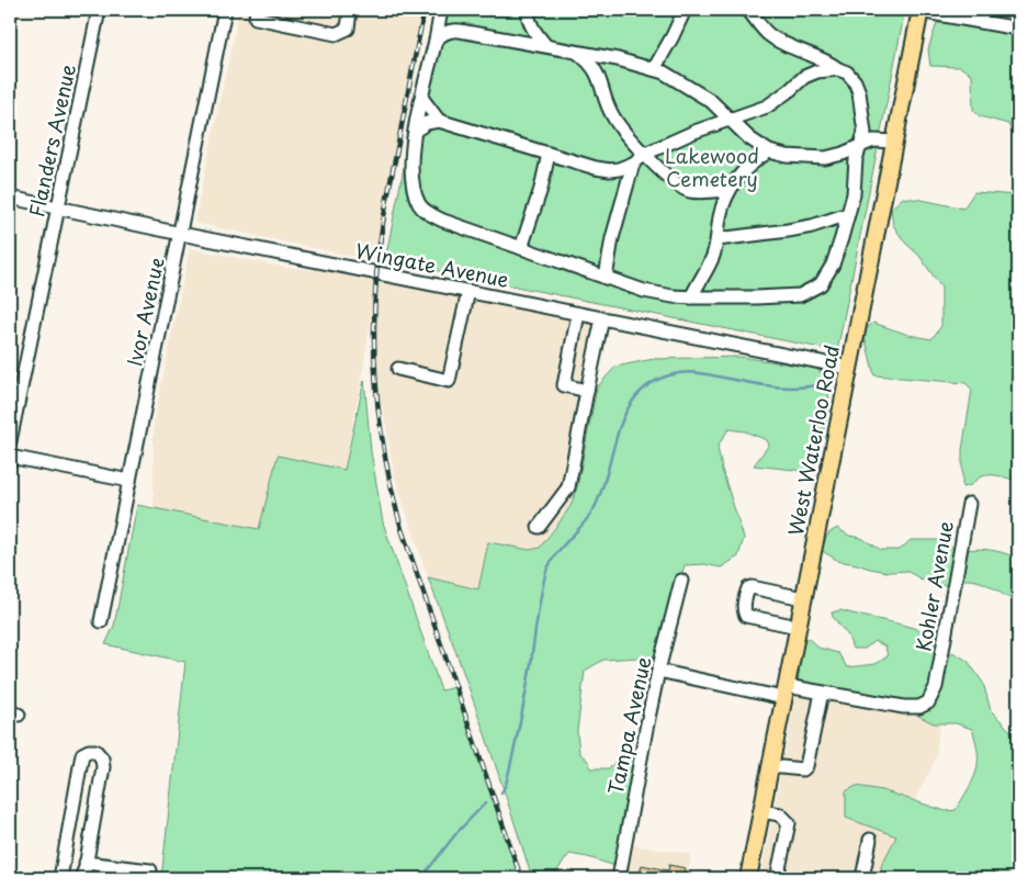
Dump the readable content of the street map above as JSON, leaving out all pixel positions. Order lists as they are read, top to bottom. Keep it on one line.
{"streets":{"main road":["West Waterloo Road"],"street":["Flanders Avenue","Wingate Avenue","Ivor Avenue","Kohler Avenue","Tampa Avenue"]},"crossings":[["Flanders Avenue","Wingate Avenue"],["Wingate Avenue","Ivor Avenue"],["Wingate Avenue","West Waterloo Road"],["West Waterloo Road","Kohler Avenue"],["Kohler Avenue","Tampa Avenue"]],"parks":["Lakewood Cemetery"]}
